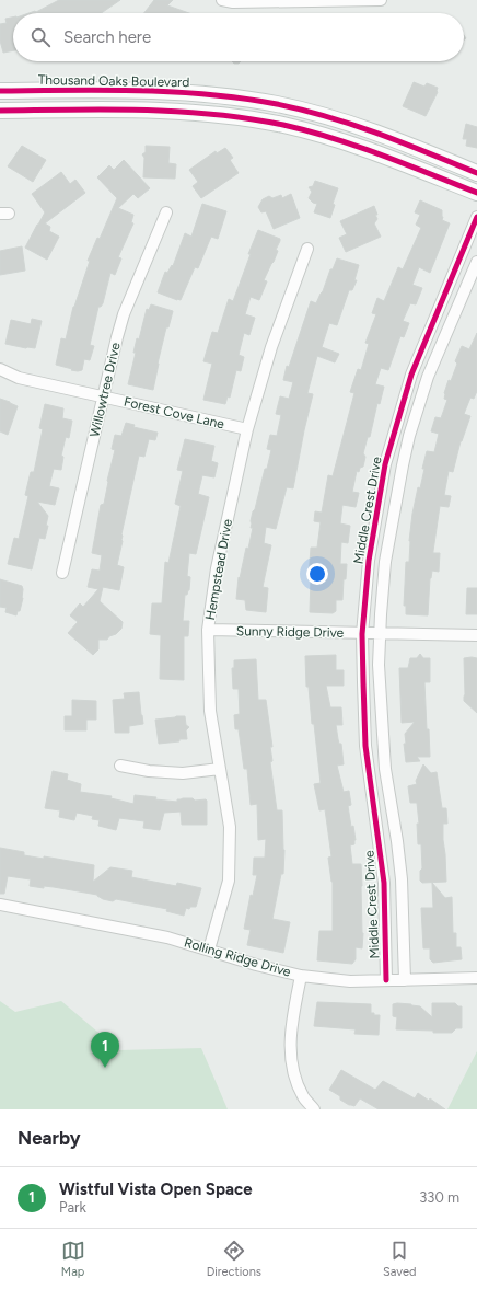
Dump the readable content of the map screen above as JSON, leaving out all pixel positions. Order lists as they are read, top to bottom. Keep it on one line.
{"streets":{"main road":["Thousand Oaks Boulevard"],"street":["Willowtree Drive","Forest Cove Lane","Middle Crest Drive","Hempstead Drive","Sunny Ridge Drive","Rolling Ridge Drive"]},"crossings":[["Willowtree Drive","Forest Cove Lane"],["Forest Cove Lane","Hempstead Drive"],["Middle Crest Drive","Sunny Ridge Drive"],["Middle Crest Drive","Rolling Ridge Drive"],["Hempstead Drive","Sunny Ridge Drive"],["Hempstead Drive","Rolling Ridge Drive"]],"page":{"search":"Search here","pins":"1","heading":"Nearby","list":[{"mark":"1","name":"Wistful Vista Open Space","note":"Park","value":"330 m"}],"nav":["Map","Directions","Saved"]}}
